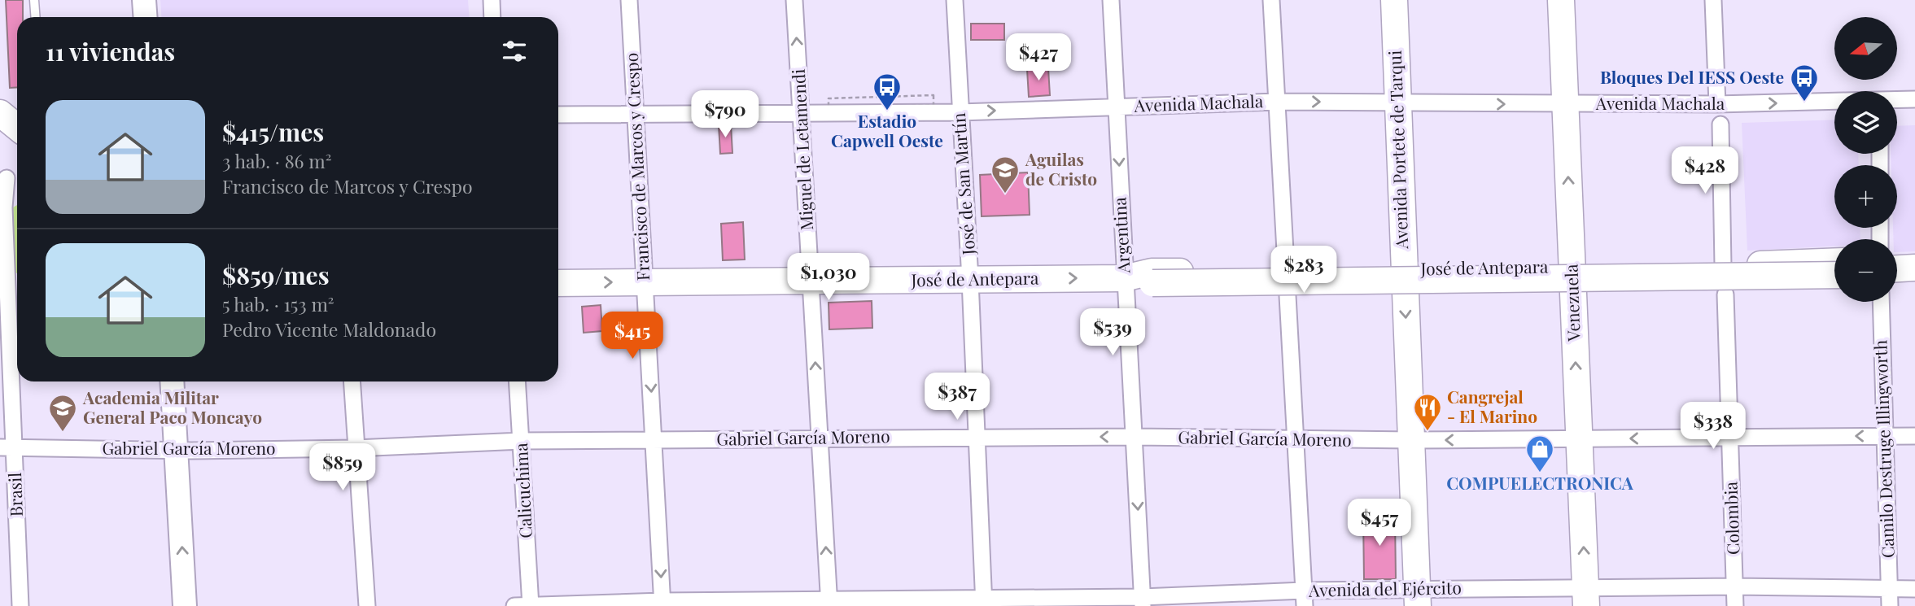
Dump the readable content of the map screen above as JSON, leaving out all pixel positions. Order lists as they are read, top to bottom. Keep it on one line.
{"streets":{"main road":["Avenida Portete de Tarqui","José de Antepara","Venezuela"],"street":["Avenida Machala","Miguel de Letamendi","Francisco de Marcos y Crespo","José de San Martín","Argentina","Gabriel García Moreno","Camilo Destruge Illingworth","Calicuchima","Brasil","Colombia","Avenida del Ejército"]},"crossings":[["Avenida Machala","Miguel de Letamendi"],["Avenida Machala","Avenida Portete de Tarqui"],["Avenida Machala","Francisco de Marcos y Crespo"],["Avenida Machala","José de San Martín"],["Avenida Machala","Argentina"],["Avenida Machala","Venezuela"],["Miguel de Letamendi","José de Antepara"],["Miguel de Letamendi","Gabriel García Moreno"],["Miguel de Letamendi","Avenida del Ejército"],["Avenida Portete de Tarqui","José de Antepara"],["Avenida Portete de Tarqui","Gabriel García Moreno"],["Avenida Portete de Tarqui","Avenida del Ejército"],["Francisco de Marcos y Crespo","José de Antepara"],["Francisco de Marcos y Crespo","Gabriel García Moreno"],["Francisco de Marcos y Crespo","Avenida del Ejército"],["José de San Martín","José de Antepara"],["José de San Martín","Gabriel García Moreno"],["José de San Martín","Avenida del Ejército"],["Argentina","José de Antepara"],["Argentina","Gabriel García Moreno"],["Argentina","Avenida del Ejército"],["José de Antepara","Venezuela"],["Venezuela","Gabriel García Moreno"],["Venezuela","Avenida del Ejército"],["Gabriel García Moreno","Camilo Destruge Illingworth"],["Gabriel García Moreno","Calicuchima"],["Gabriel García Moreno","Brasil"],["Gabriel García Moreno","Colombia"],["Camilo Destruge Illingworth","Avenida del Ejército"],["Calicuchima","Avenida del Ejército"],["Colombia","Avenida del Ejército"]],"one_way":["Avenida Machala","Miguel de Letamendi","Francisco de Marcos y Crespo","Argentina","Venezuela"],"places":{"bus stop":["Bloques Del IESS Oeste","Estadio Capwell Oeste"],"school or university":["Aguilas de Cristo","Academia Militar General Paco Moncayo"],"restaurant":["Cangrejal - El Marino"],"shop":["COMPUELECTRONICA"]},"north":"left","page":{"map_buttons":["+","−"],"heading":"11 viviendas","price":["$427","$790","$428","$283","$1,030","$539","$415","$387","$338","$859","$457"],"list":[{"name":"$415/mes","note":"3 hab. · 86 m² · Francisco de Marcos y Crespo"},{"name":"$859/mes","note":"5 hab. · 153 m² · Pedro Vicente Maldonado"}]}}
